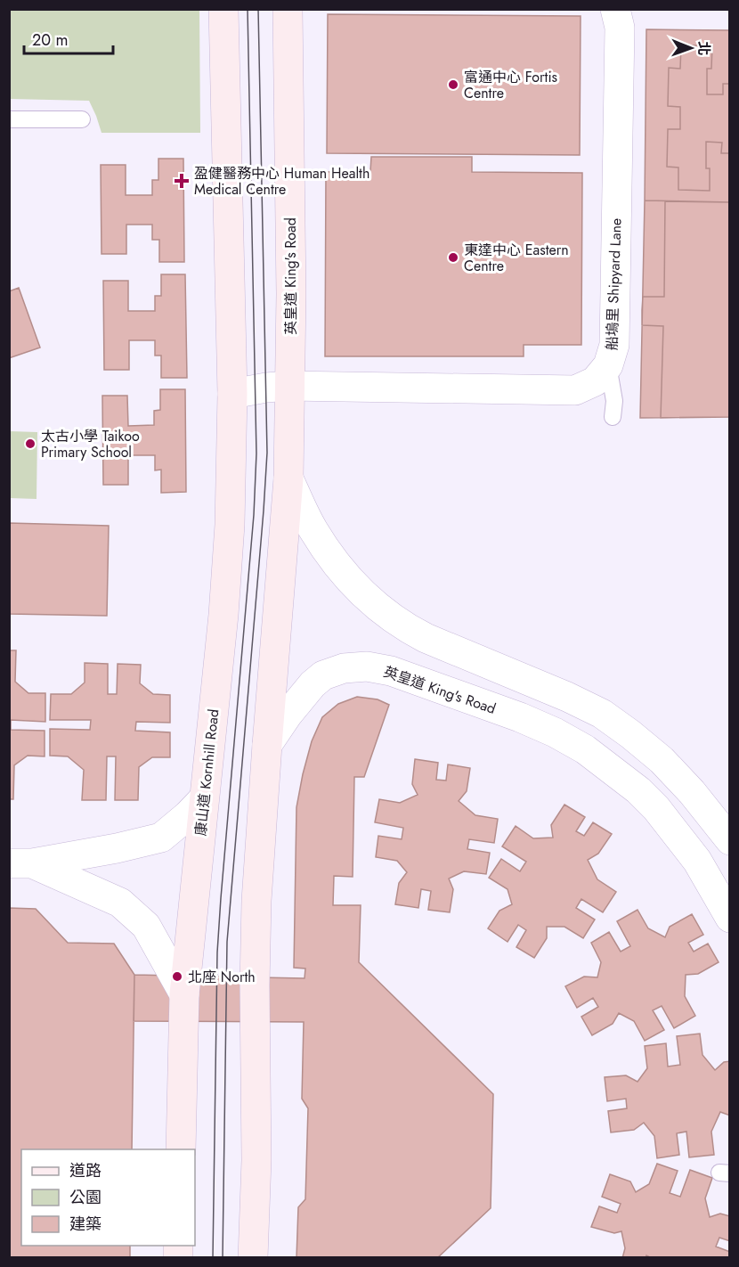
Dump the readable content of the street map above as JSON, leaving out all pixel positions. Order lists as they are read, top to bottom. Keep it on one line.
{"streets":{"main road":["英皇道 King's Road","康山道 Kornhill Road"],"street":["船塢里 Shipyard Lane"]},"crossings":[["英皇道 King's Road","船塢里 Shipyard Lane"],["船塢里 Shipyard Lane","康山道 Kornhill Road"]],"places":{"other":["富通中心 Fortis Centre","東達中心 Eastern Centre","太古小學 Taikoo Primary School","北座 North"],"health":["盈健醫務中心 Human Health Medical Centre"]},"legend":["道路","公園","建築"],"scale_bar":"20 m","north":"right"}
